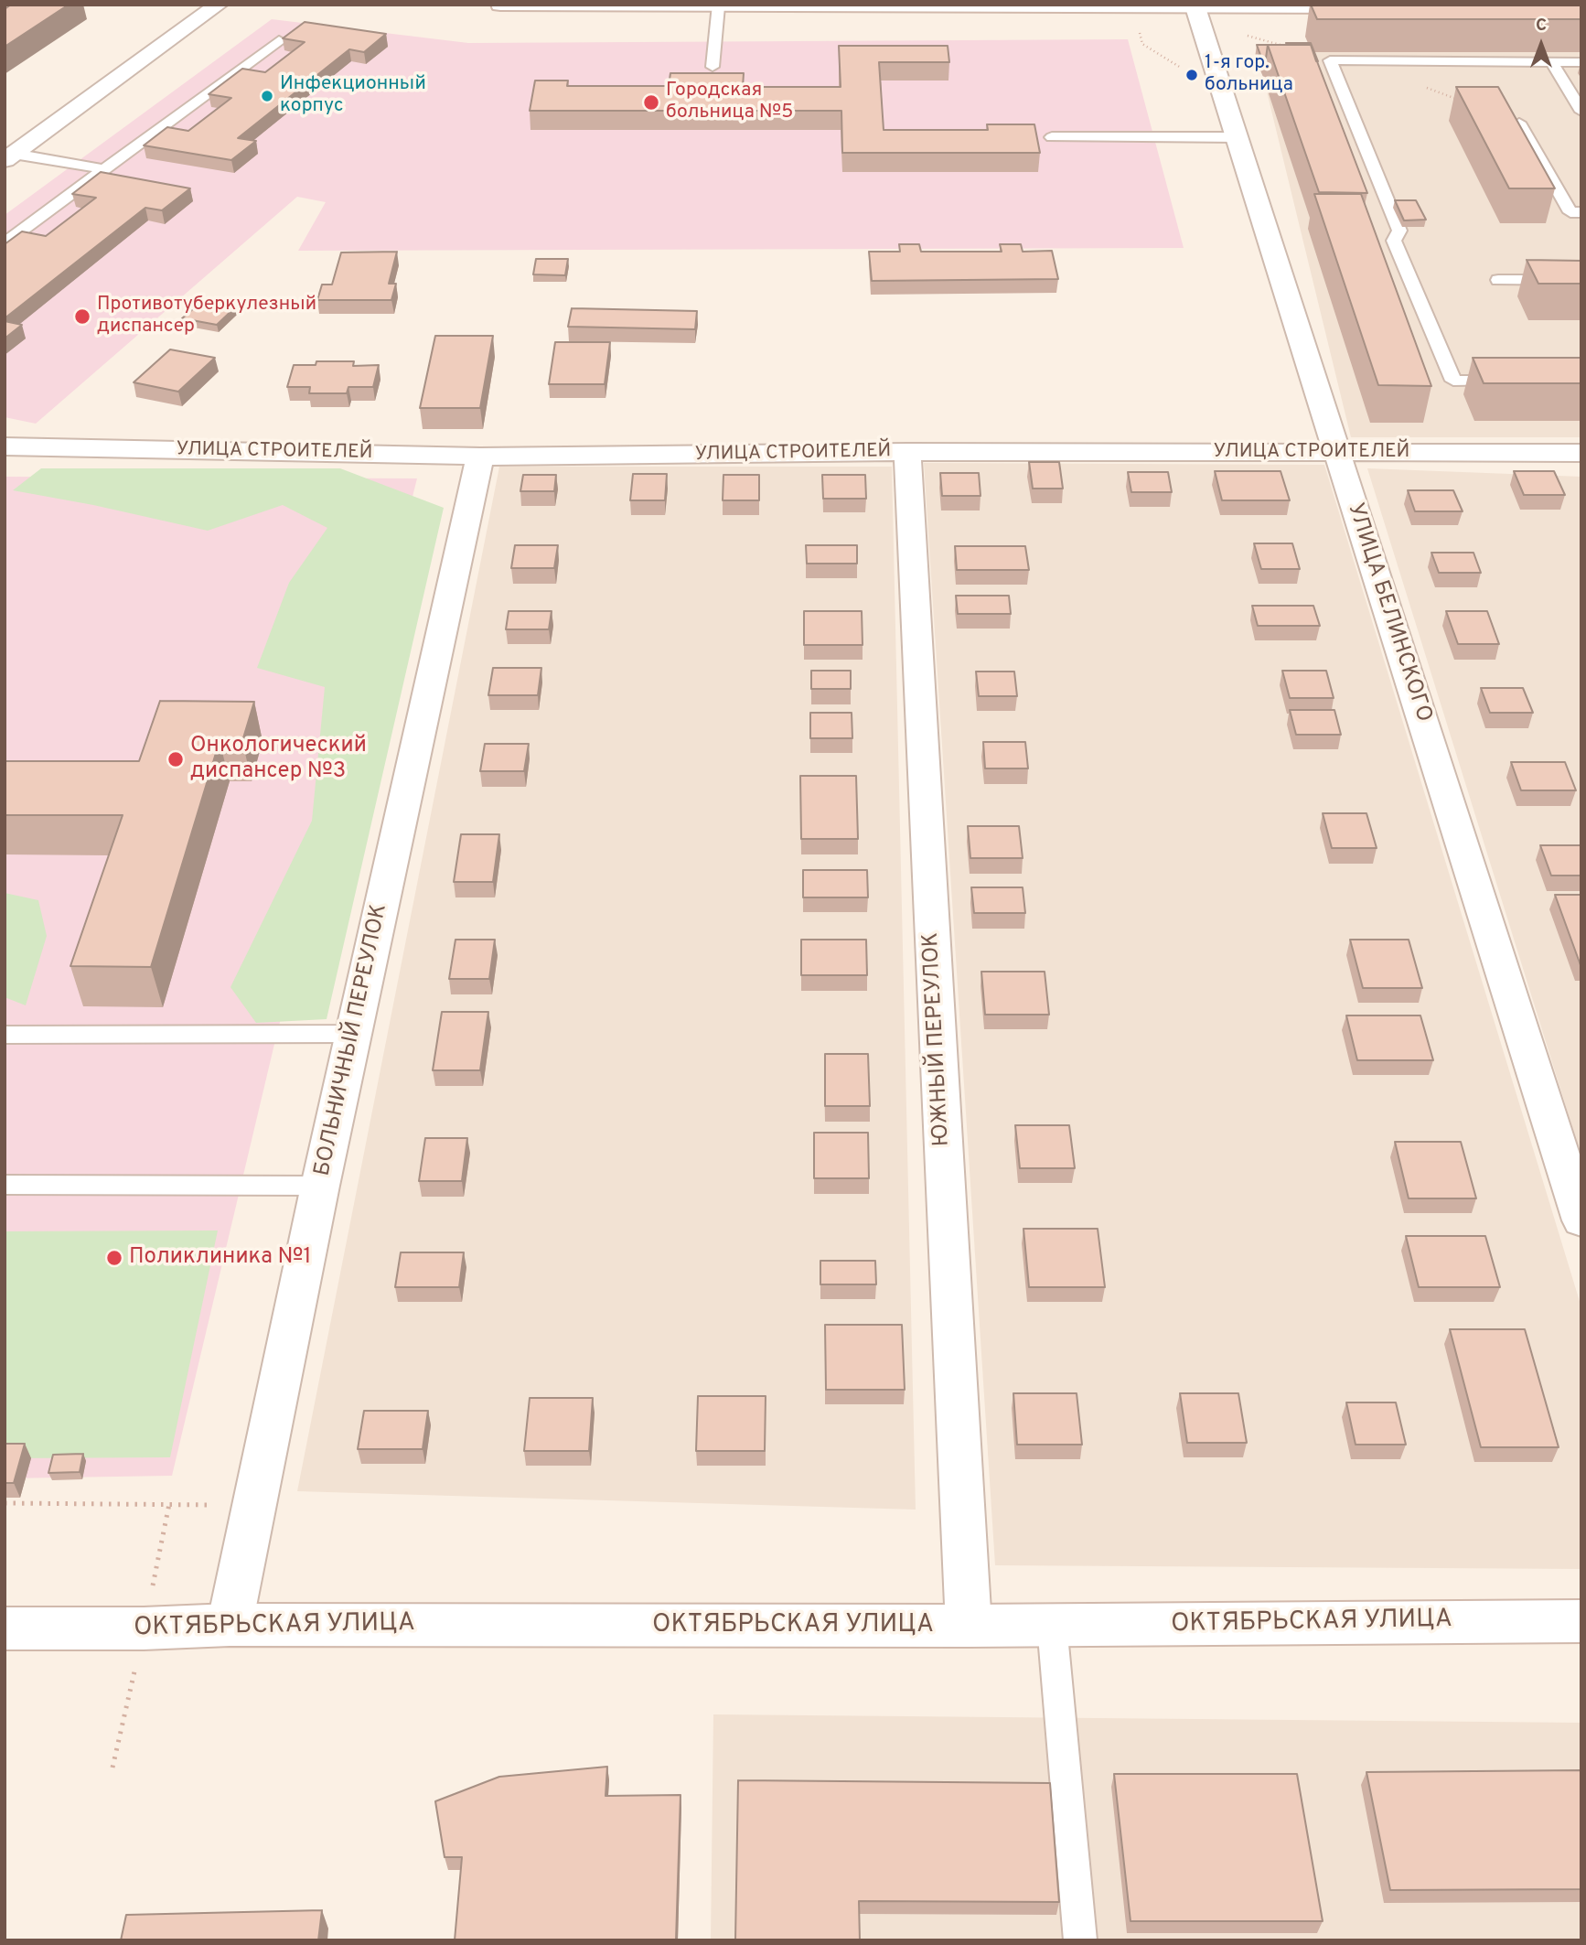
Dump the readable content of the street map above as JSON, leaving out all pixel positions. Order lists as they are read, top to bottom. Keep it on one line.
{"streets":{"street":["УЛИЦА СТРОИТЕЛЕЙ","УЛИЦА БЕЛИНСКОГО","ЮЖНЫЙ ПЕРЕУЛОК","БОЛЬНИЧНЫЙ ПЕРЕУЛОК","ОКТЯБРЬСКАЯ УЛИЦА"]},"crossings":[["УЛИЦА СТРОИТЕЛЕЙ","УЛИЦА БЕЛИНСКОГО"],["УЛИЦА СТРОИТЕЛЕЙ","ЮЖНЫЙ ПЕРЕУЛОК"],["УЛИЦА СТРОИТЕЛЕЙ","БОЛЬНИЧНЫЙ ПЕРЕУЛОК"],["ЮЖНЫЙ ПЕРЕУЛОК","ОКТЯБРЬСКАЯ УЛИЦА"],["БОЛЬНИЧНЫЙ ПЕРЕУЛОК","ОКТЯБРЬСКАЯ УЛИЦА"]],"places":["1-я гор. больница","Инфекционный корпус","Городская больница №5","Противотуберкулезный диспансер","Онкологический диспансер №3","Поликлиника №1"],"north":"top"}
